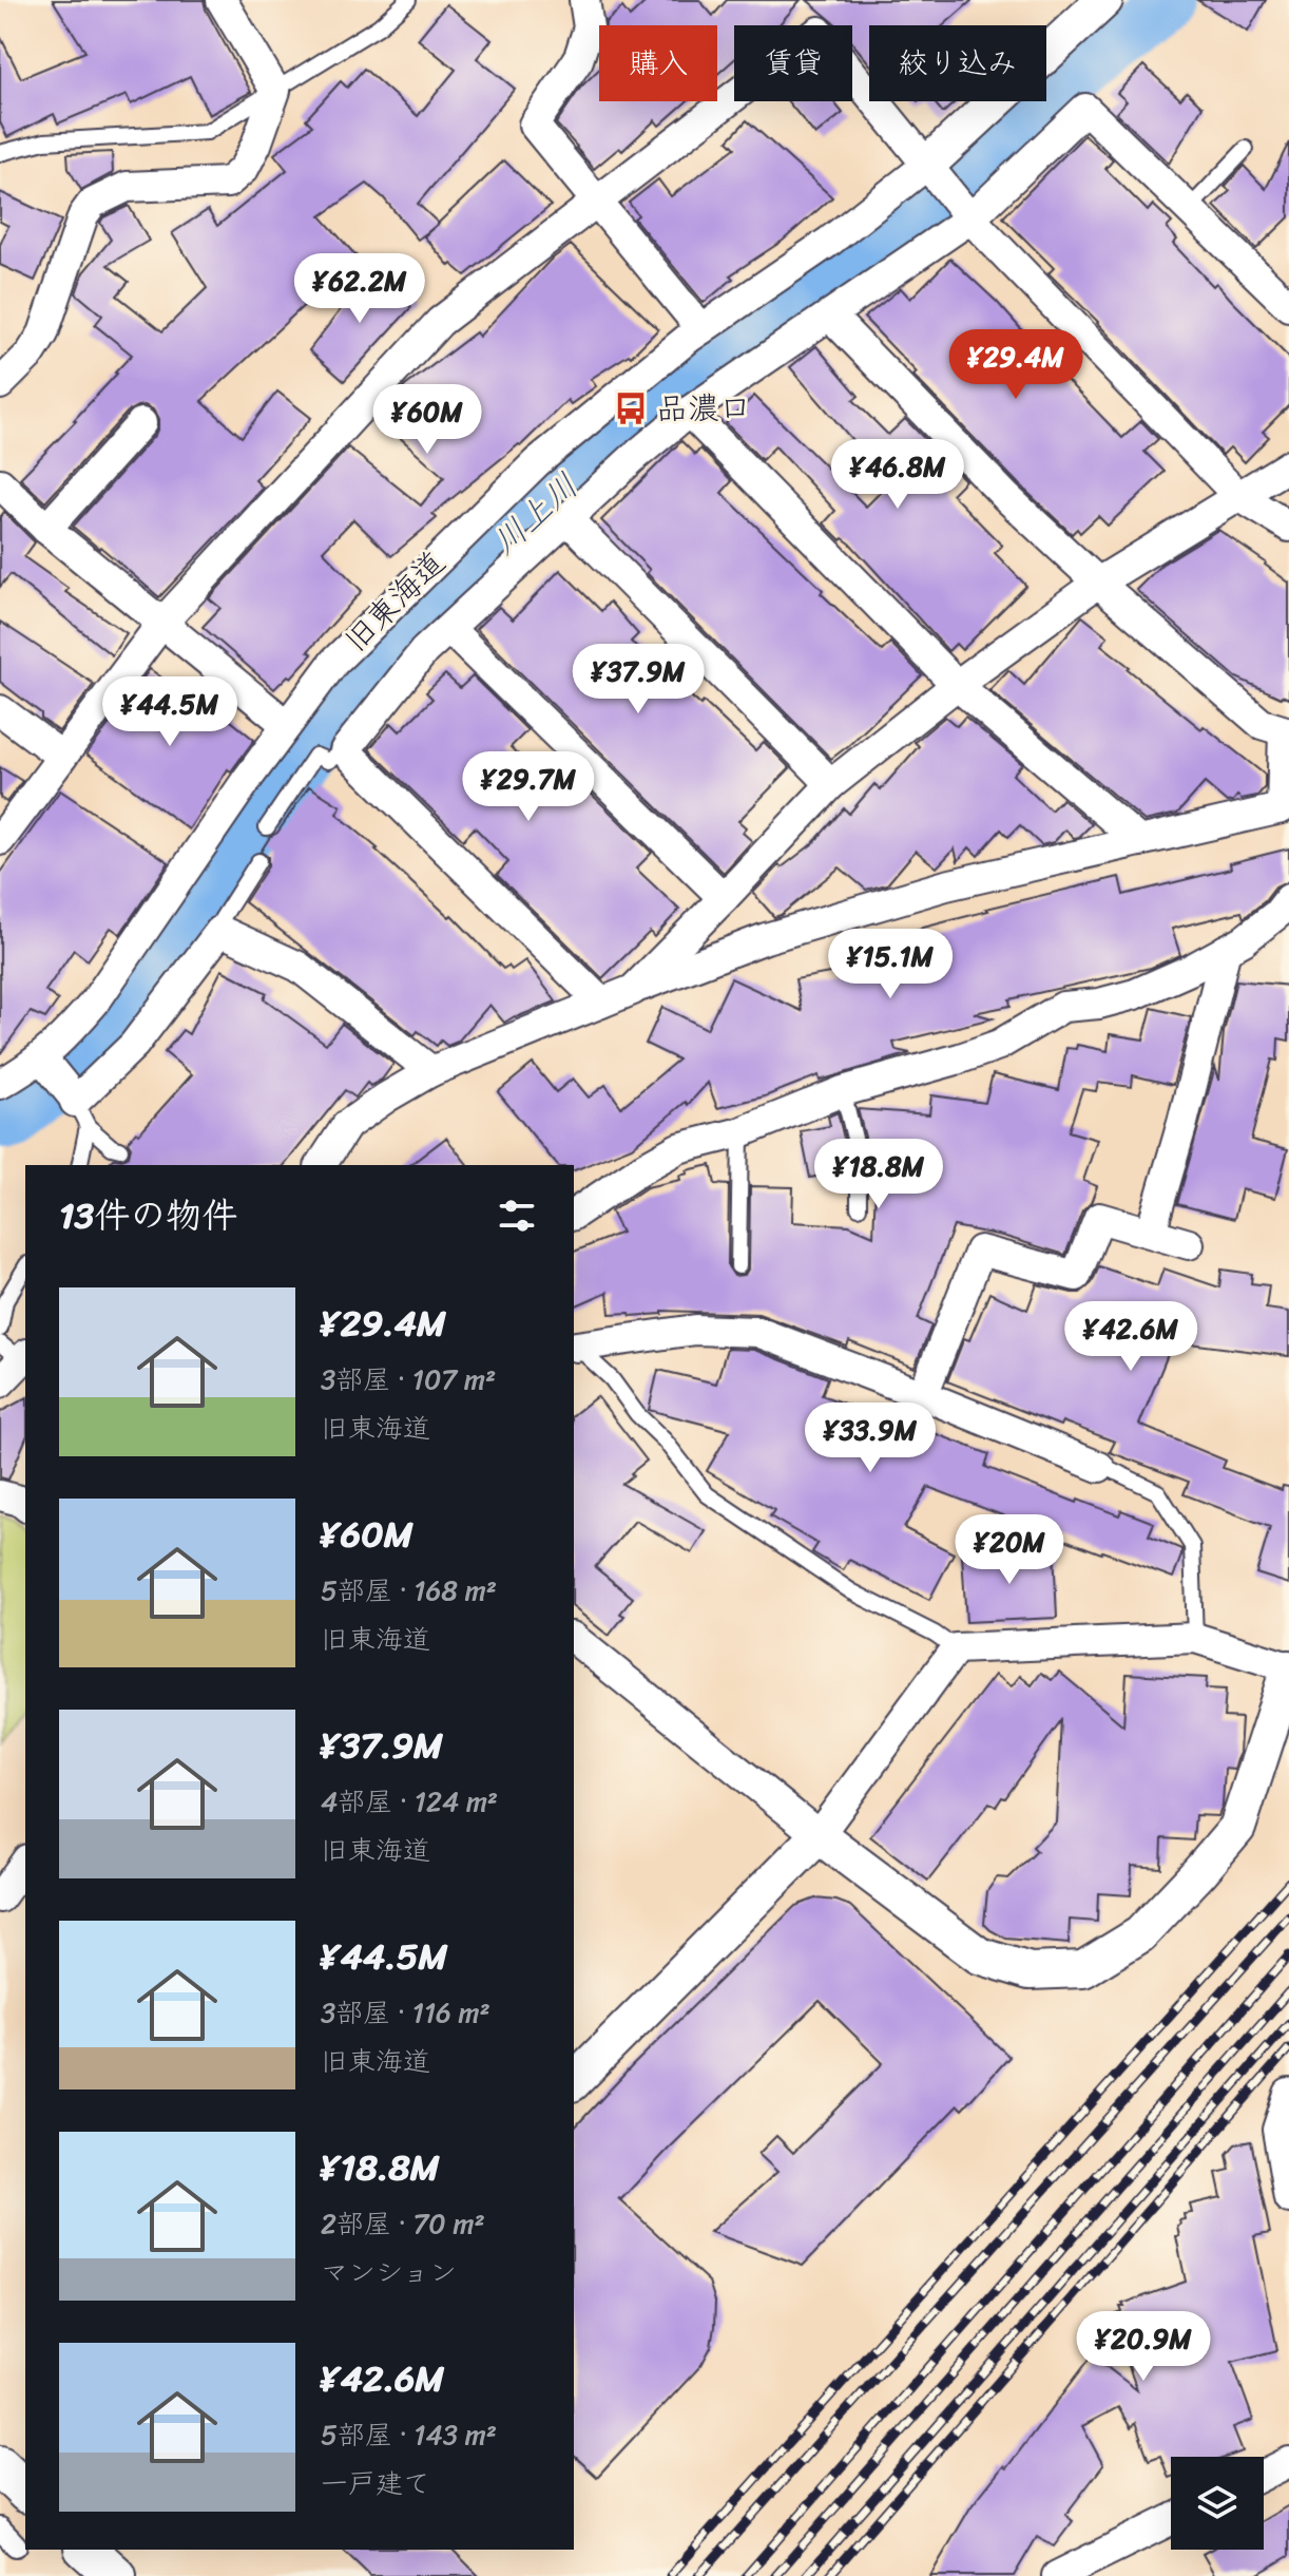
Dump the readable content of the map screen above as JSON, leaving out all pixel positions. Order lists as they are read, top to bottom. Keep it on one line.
{"streets":{"street":["旧東海道"]},"water":["川上川"],"places":{"bus stop":["品濃口"]},"page":{"chip":["購入","賃貸","絞り込み"],"price":["¥62.2M","¥29.4M","¥60M","¥46.8M","¥37.9M","¥44.5M","¥29.7M","¥15.1M","¥18.8M","¥42.6M","¥33.9M","¥20M","¥20.9M"],"heading":"13件の物件","list":[{"name":"¥29.4M","note":"3部屋 · 107 m² · 旧東海道"},{"name":"¥60M","note":"5部屋 · 168 m² · 旧東海道"},{"name":"¥37.9M","note":"4部屋 · 124 m² · 旧東海道"},{"name":"¥44.5M","note":"3部屋 · 116 m² · 旧東海道"},{"name":"¥18.8M","note":"2部屋 · 70 m² · マンション"},{"name":"¥42.6M","note":"5部屋 · 143 m² · 一戸建て"}]}}
